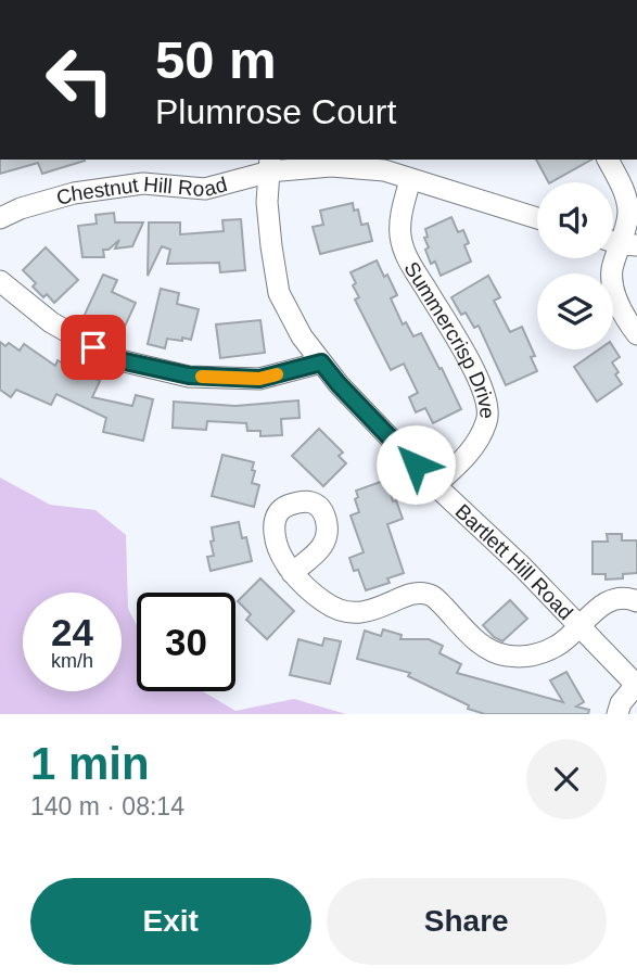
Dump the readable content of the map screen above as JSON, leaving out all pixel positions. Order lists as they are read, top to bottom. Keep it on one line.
{"streets":{"street":["Chestnut Hill Road","Summercrisp Drive","Bartlett Hill Road"]},"crossings":[["Chestnut Hill Road","Summercrisp Drive"],["Chestnut Hill Road","Bartlett Hill Road"],["Summercrisp Drive","Bartlett Hill Road"]],"page":{"turn":["50 m","Plumrose Court"],"speed":"24 km/h","limit":"30","heading":["1 min","140 m · 08:14"],"buttons":["Exit","Share"]}}
